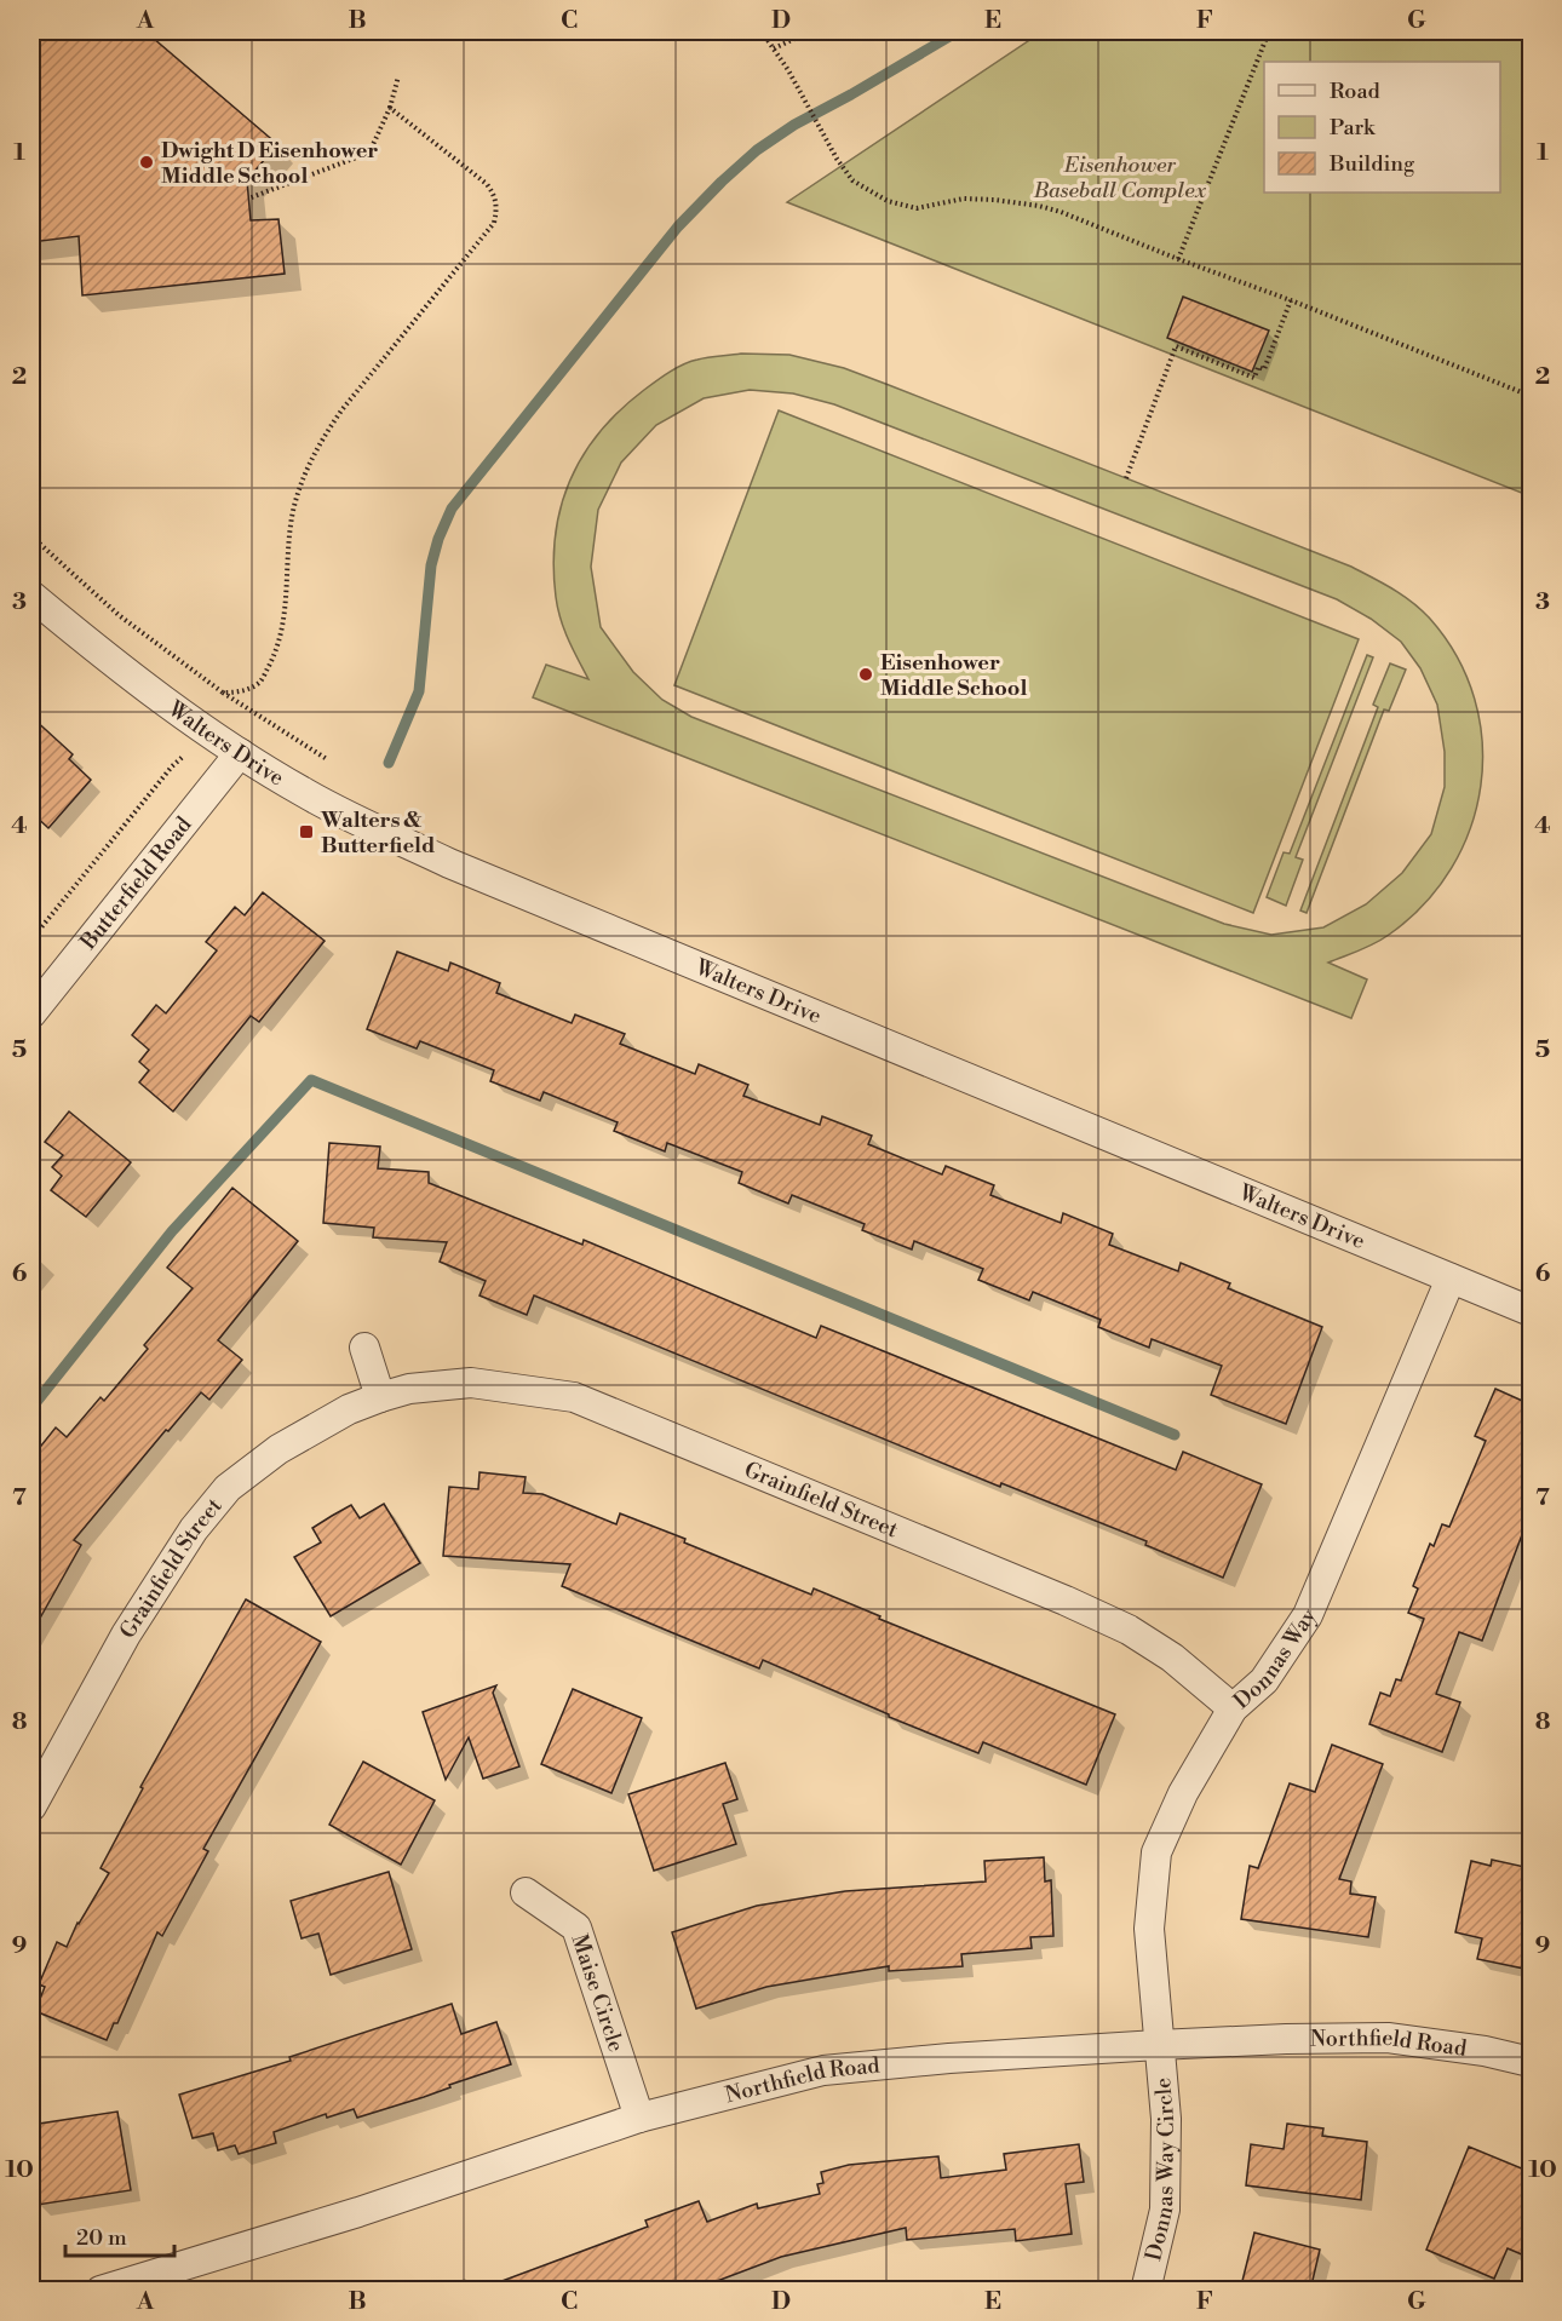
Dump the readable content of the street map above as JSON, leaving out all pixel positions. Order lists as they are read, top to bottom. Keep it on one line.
{"streets":{"street":["Walters Drive","Butterfield Road","Grainfield Street","Donnas Way","Maise Circle","Northfield Road","Donnas Way Circle"]},"crossings":[["Walters Drive","Butterfield Road"],["Walters Drive","Donnas Way"],["Grainfield Street","Donnas Way"],["Donnas Way","Northfield Road"],["Donnas Way","Donnas Way Circle"],["Maise Circle","Northfield Road"],["Northfield Road","Donnas Way Circle"]],"parks":["Eisenhower Baseball Complex"],"places":{"other":["Dwight D Eisenhower Middle School","Eisenhower Middle School"],"transit":["Walters & Butterfield"]},"legend":["Road","Park","Building"],"scale_bar":"20 m","grid":{"columns":["A","B","C","D","E","F","G"],"rows":["1","2","3","4","5","6","7","8","9","10"]}}
